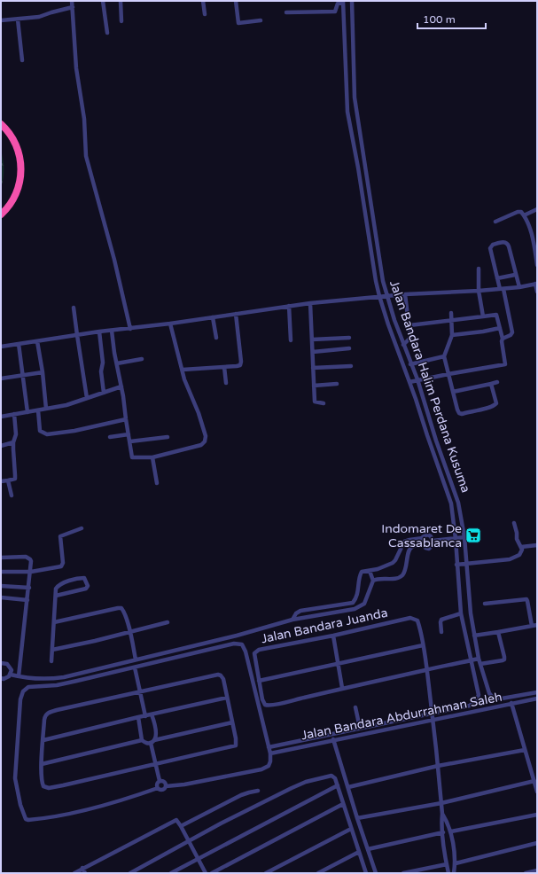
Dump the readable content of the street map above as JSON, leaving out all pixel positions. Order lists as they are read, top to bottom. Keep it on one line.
{"streets":{"street":["Jalan Bandara Halim Perdana Kusuma","Jalan Bandara Juanda","Jalan Bandara Abdurrahman Saleh"]},"crossings":[["Jalan Bandara Halim Perdana Kusuma","Jalan Bandara Juanda"],["Jalan Bandara Halim Perdana Kusuma","Jalan Bandara Abdurrahman Saleh"],["Jalan Bandara Juanda","Jalan Bandara Abdurrahman Saleh"]],"places":{"supermarket":["Indomaret De Cassablanca"]},"scale_bar":"100 m"}
